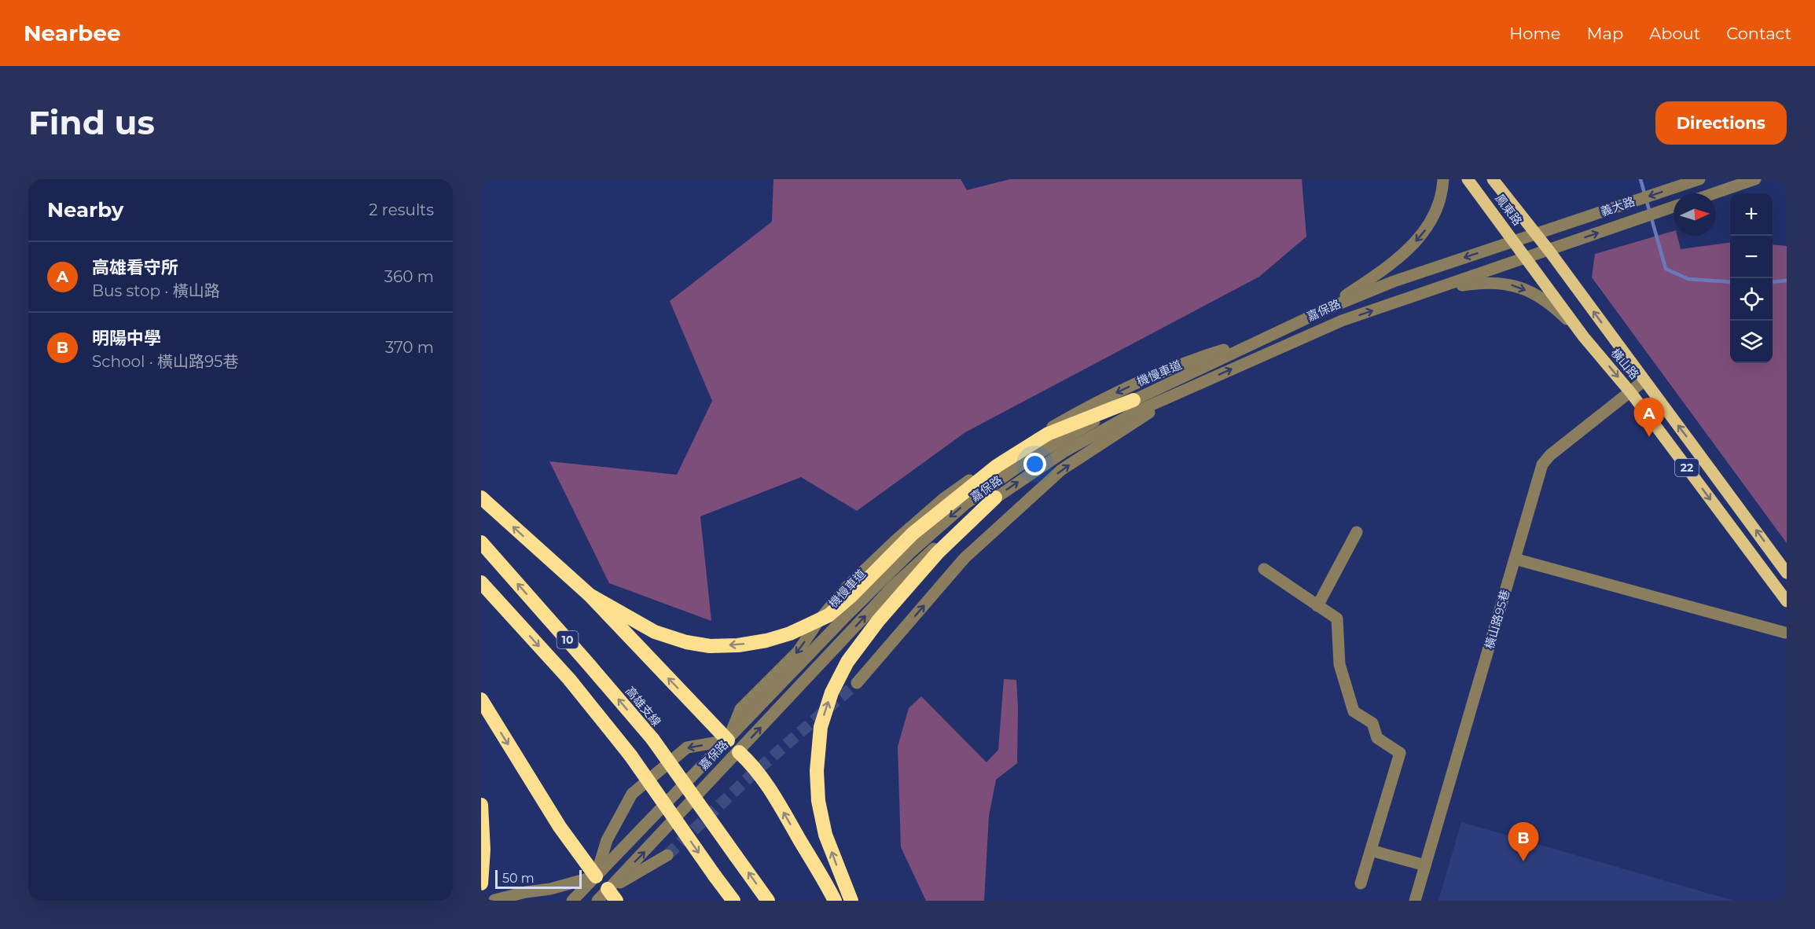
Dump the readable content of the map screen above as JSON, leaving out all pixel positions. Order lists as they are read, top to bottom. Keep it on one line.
{"streets":{"highway":["10","高雄支線"],"main road":["鳳東路","橫山路","22"],"street":["義大路","嘉保路","機慢車道","橫山路95巷"]},"crossings":[["義大路","鳳東路"],["義大路","嘉保路"],["義大路","橫山路"],["鳳東路","嘉保路"],["鳳東路","橫山路"],["嘉保路","橫山路"],["嘉保路","機慢車道"],["橫山路","橫山路95巷"]],"scale_bar":"50 m","north":"right","page":{"header":"Nearbee","nav":["Home","Map","About","Contact"],"buttons":"Directions","title":"Find us","heading":["Nearby","2 results"],"map_buttons":["+","−"],"list":[{"mark":"A","name":"高雄看守所","note":"Bus stop · 橫山路","value":"360 m"},{"mark":"B","name":"明陽中學","note":"School · 橫山路95巷","value":"370 m"}],"pins":["A","B"],"scale":"50 m"}}
